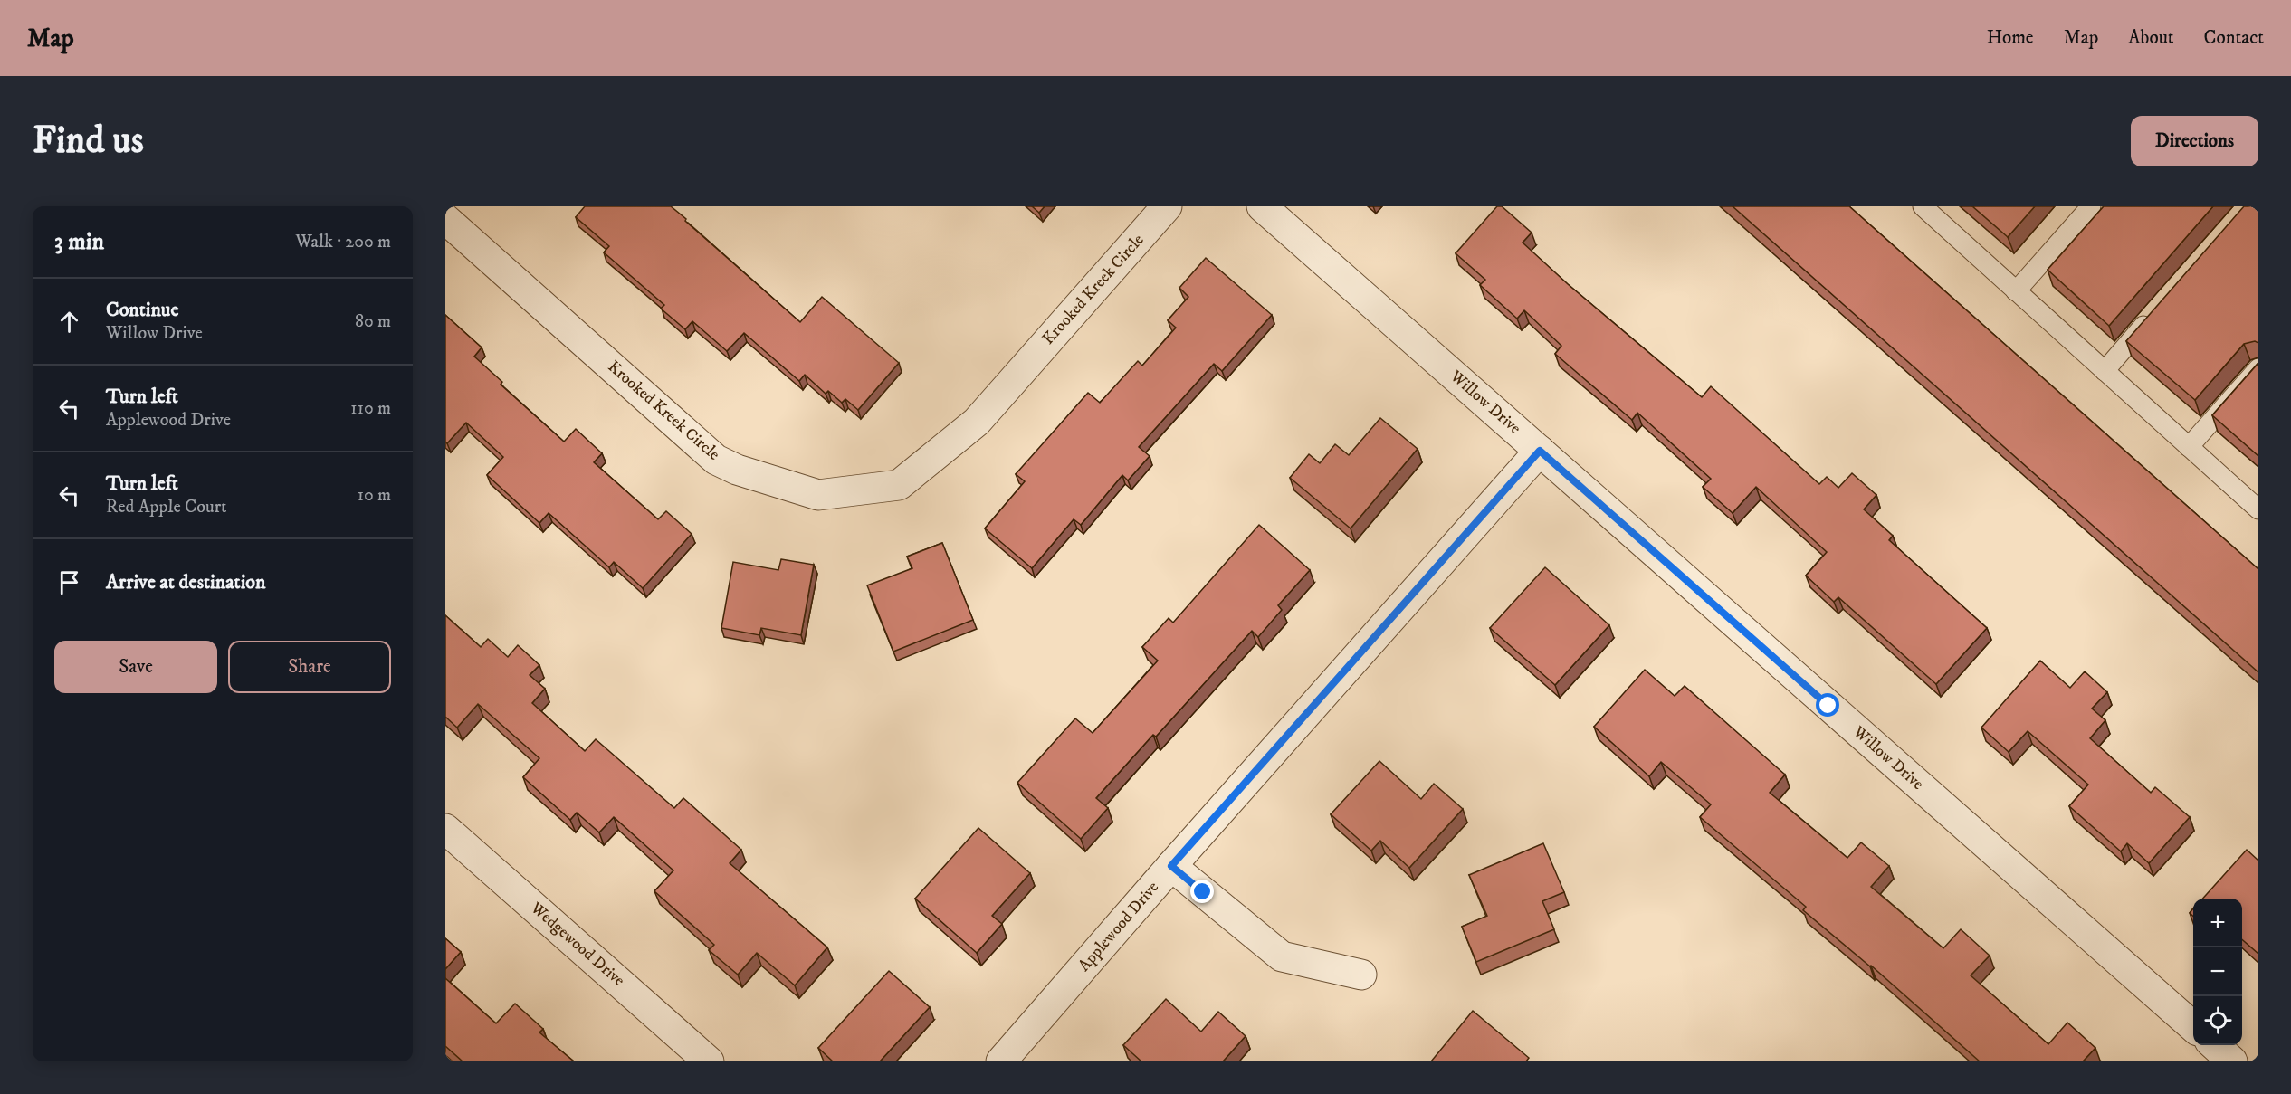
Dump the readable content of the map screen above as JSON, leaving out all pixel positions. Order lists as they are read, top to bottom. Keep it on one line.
{"streets":{"street":["Krooked Kreek Circle","Willow Drive","Applewood Drive","Wedgewood Drive"]},"crossings":[["Willow Drive","Applewood Drive"]],"page":{"header":"Map","nav":["Home","Map","About","Contact"],"buttons":["Directions",["Save","Share"]],"title":"Find us","heading":["3 min","Walk · 200 m"],"list":[["Continue","Willow Drive","80 m"],["Turn left","Applewood Drive","110 m"],["Turn left","Red Apple Court","10 m"],"Arrive at destination"],"map_buttons":["+","−"]}}
